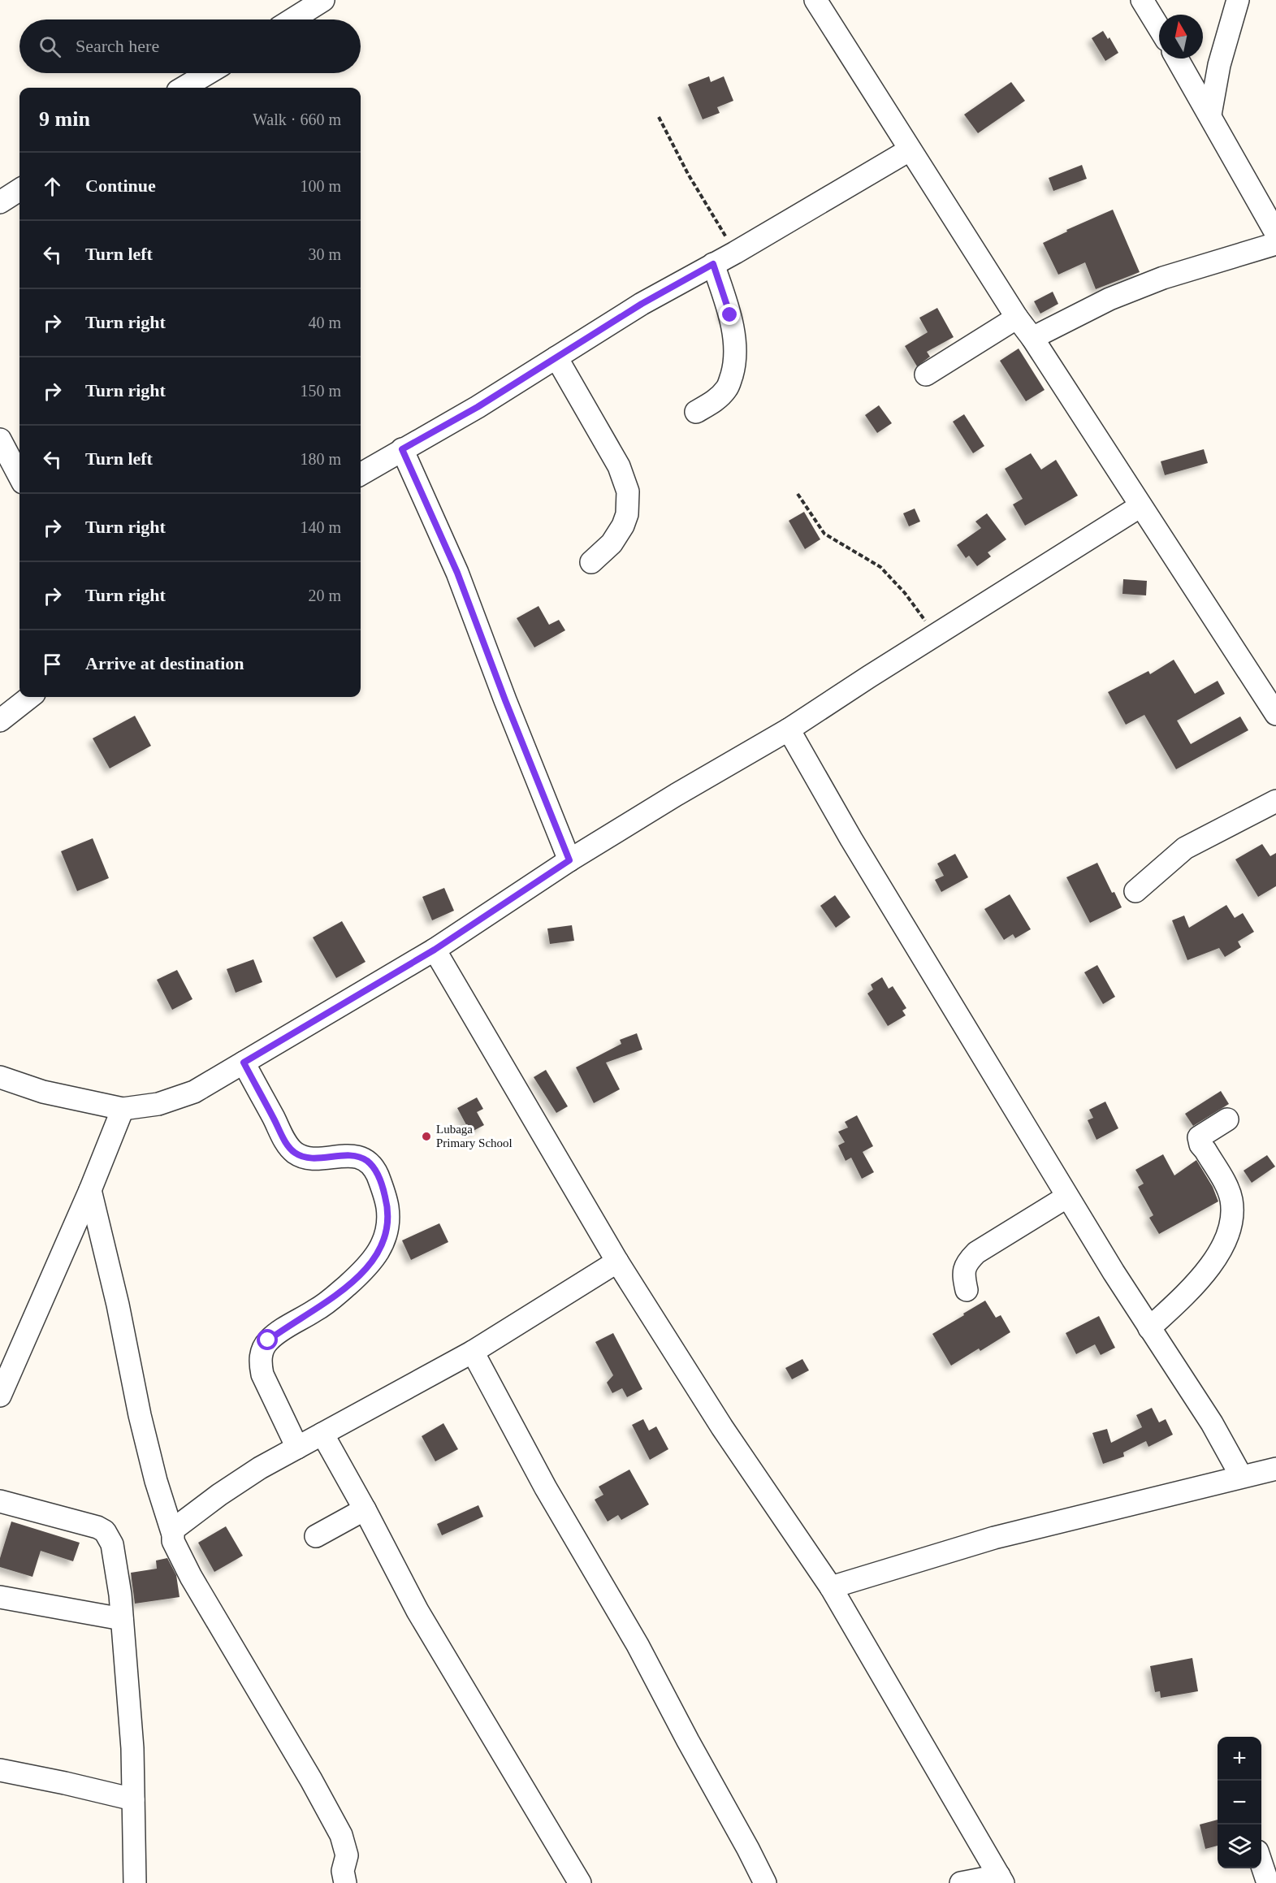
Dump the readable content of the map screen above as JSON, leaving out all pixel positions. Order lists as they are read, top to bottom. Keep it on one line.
{"places":["Lubaga Primary School"],"north":"top","page":{"search":"Search here","heading":["9 min","Walk · 660 m"],"list":[["Continue","100 m"],["Turn left","30 m"],["Turn right","40 m"],["Turn right","150 m"],["Turn left","180 m"],["Turn right","140 m"],["Turn right","20 m"],"Arrive at destination"],"map_buttons":["+","−"]}}
